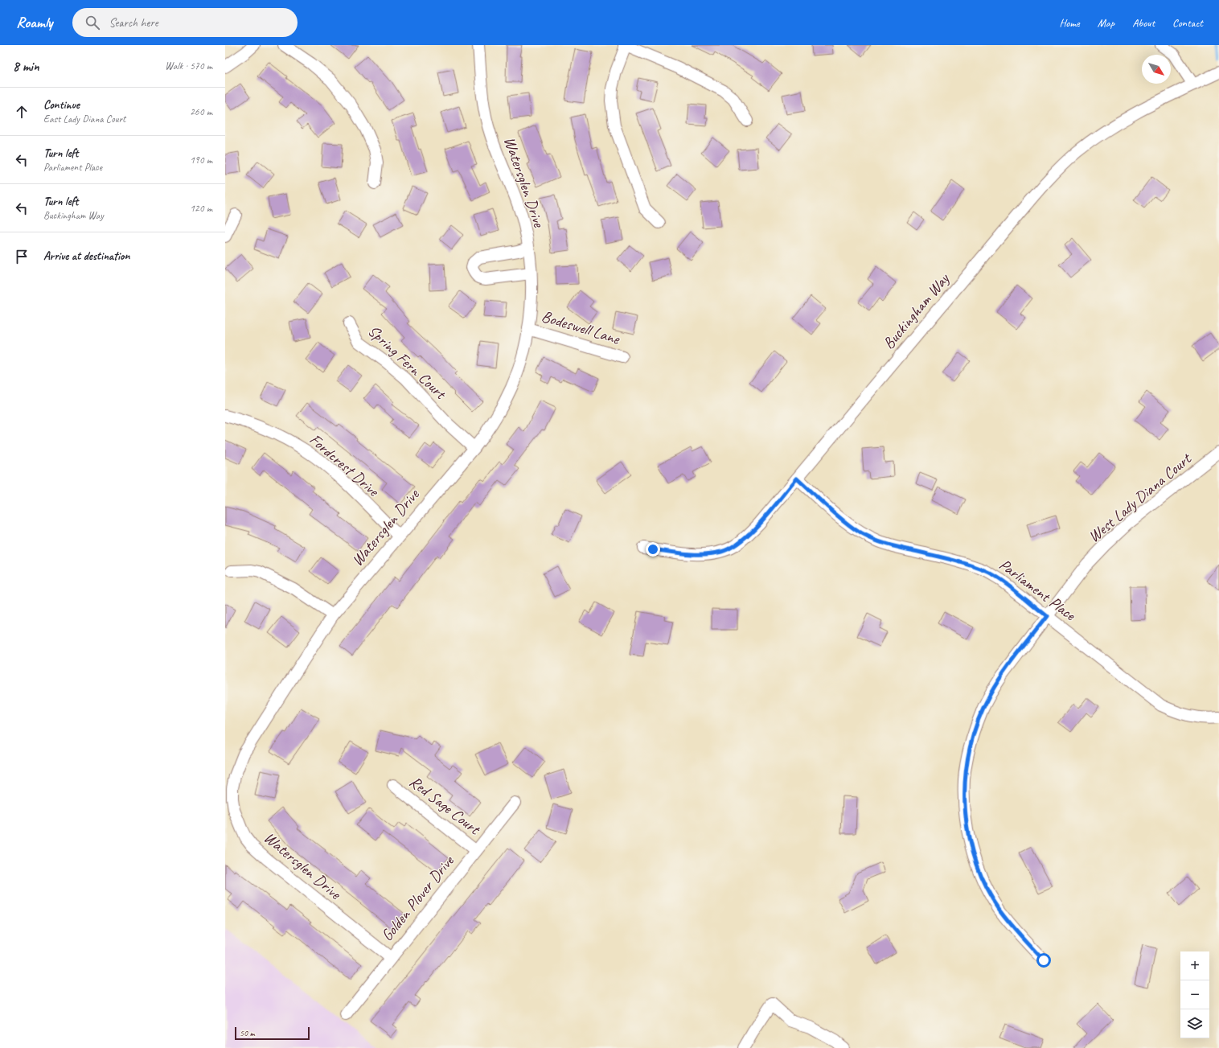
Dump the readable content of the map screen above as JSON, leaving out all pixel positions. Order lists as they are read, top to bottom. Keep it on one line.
{"streets":{"street":["Watersglen Drive","Buckingham Way","Bodeswell Lane","Spring Fern Court","Fordcrest Drive","West Lady Diana Court","Parliament Place","Red Sage Court","Golden Plover Drive"]},"crossings":[["Watersglen Drive","Bodeswell Lane"],["Watersglen Drive","Spring Fern Court"],["Watersglen Drive","Fordcrest Drive"],["Watersglen Drive","Golden Plover Drive"],["Buckingham Way","Parliament Place"],["West Lady Diana Court","Parliament Place"],["Red Sage Court","Golden Plover Drive"]],"scale_bar":"50 m","north":"bottom right","page":{"header":"Roamly","search":"Search here","nav":["Home","Map","About","Contact"],"heading":["8 min","Walk · 570 m"],"list":[["Continue","East Lady Diana Court","260 m"],["Turn left","Parliament Place","190 m"],["Turn left","Buckingham Way","120 m"],"Arrive at destination"],"map_buttons":["+","−"],"scale":"50 m"}}
